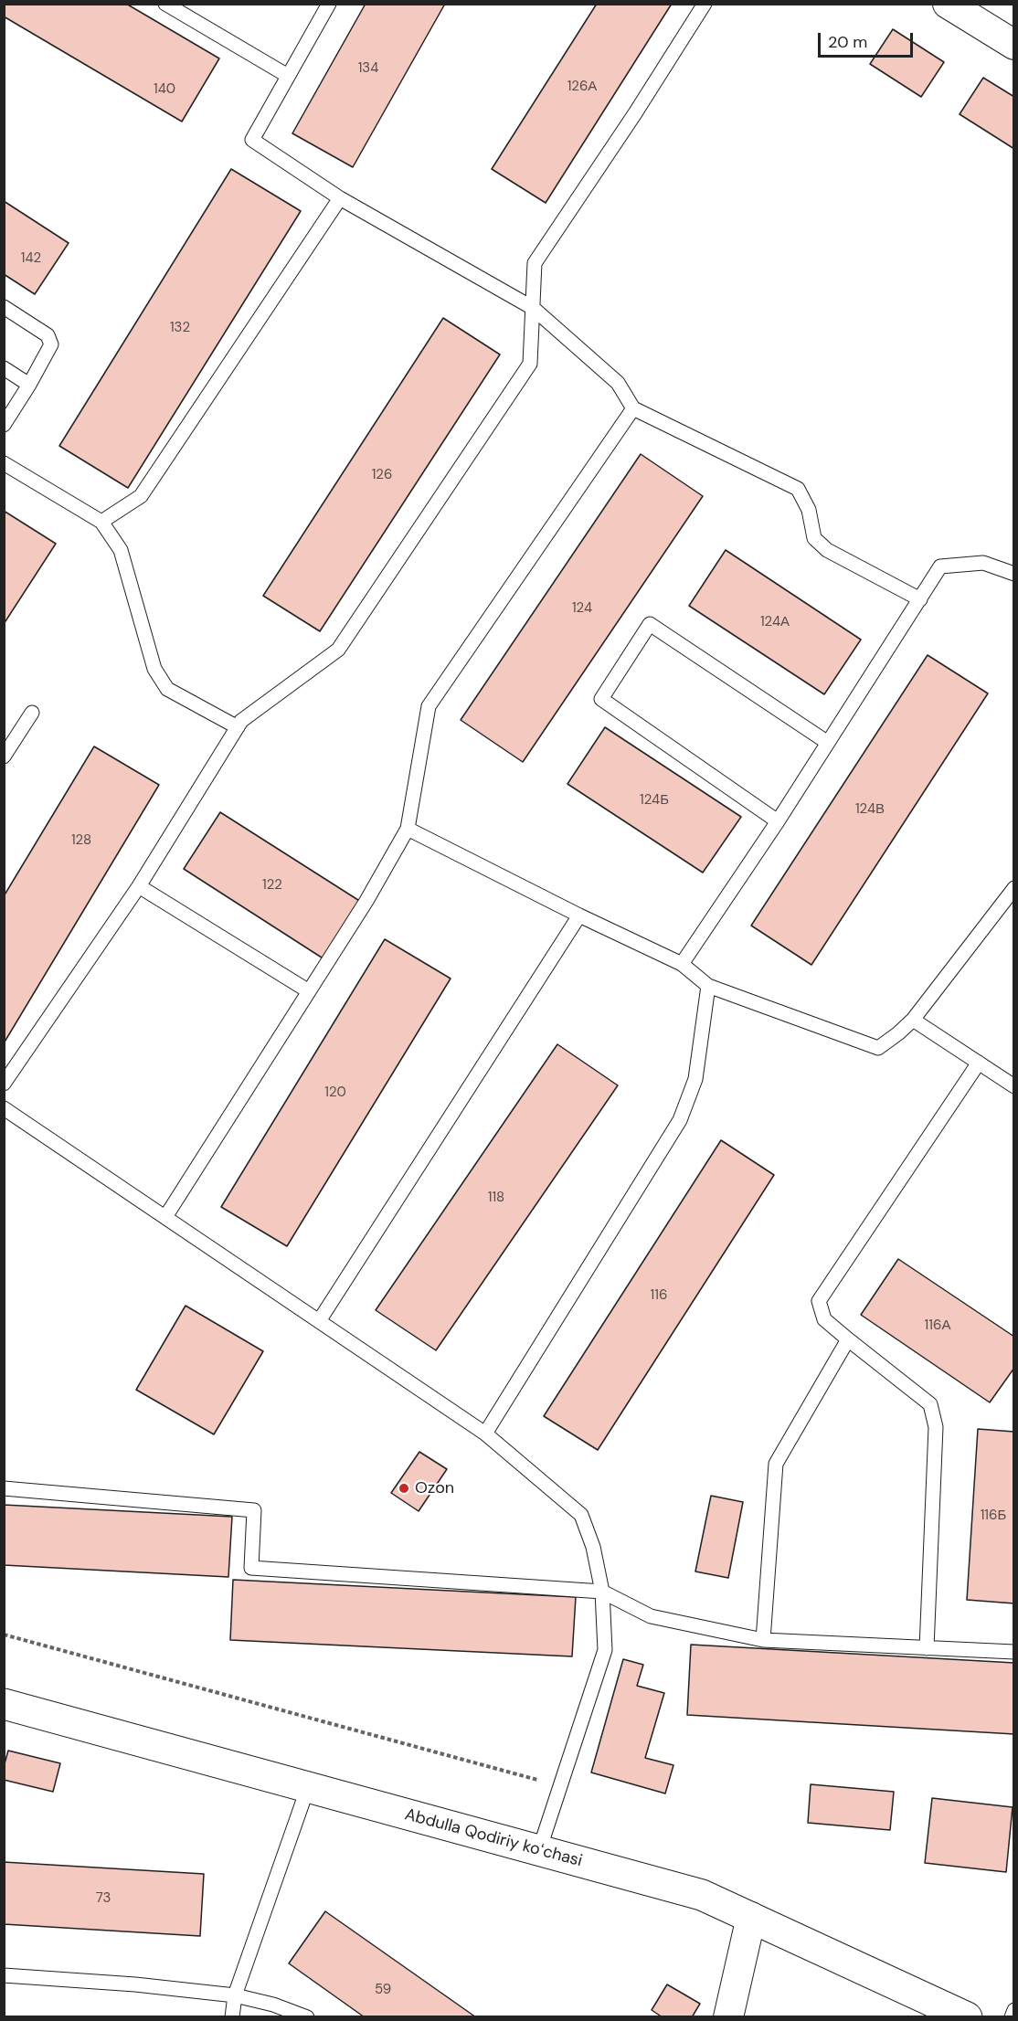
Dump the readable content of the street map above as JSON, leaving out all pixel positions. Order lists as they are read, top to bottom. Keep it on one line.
{"streets":{"street":["Abdulla Qodiriy koʻchasi"]},"places":["Ozon"],"house_numbers":["134","126А","140","142","132","126","124","124А","124Б","124В","128","122","120","118","116","116А","116Б","73","59"],"scale_bar":"20 m"}
